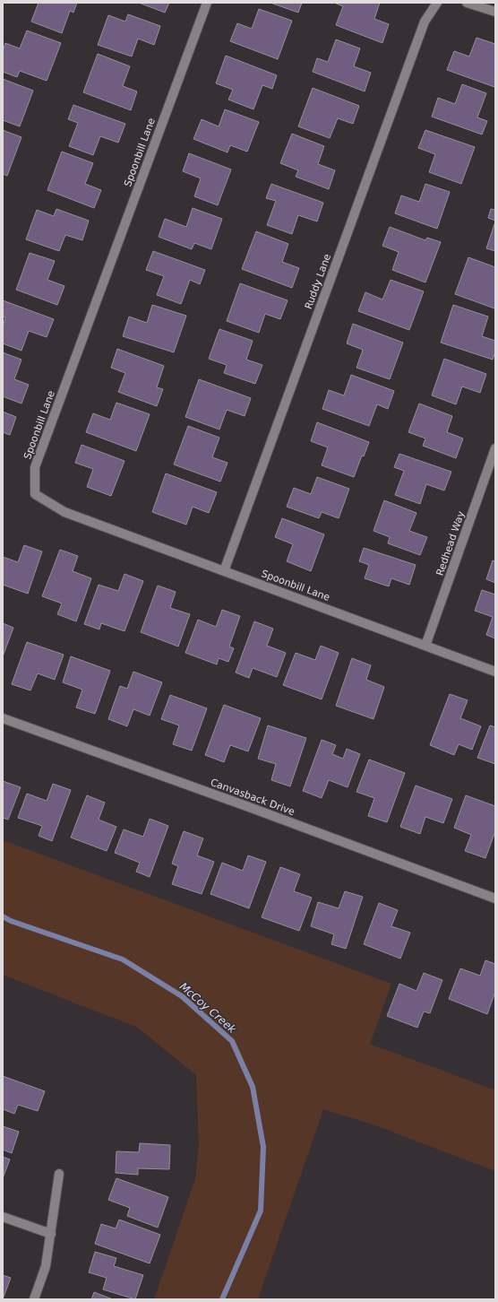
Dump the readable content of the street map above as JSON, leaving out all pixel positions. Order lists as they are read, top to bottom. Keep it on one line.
{"streets":{"street":["Spoonbill Lane","Ruddy Lane","Redhead Way","Canvasback Drive"]},"crossings":[["Spoonbill Lane","Ruddy Lane"],["Spoonbill Lane","Redhead Way"]],"water":["McCoy Creek"]}
